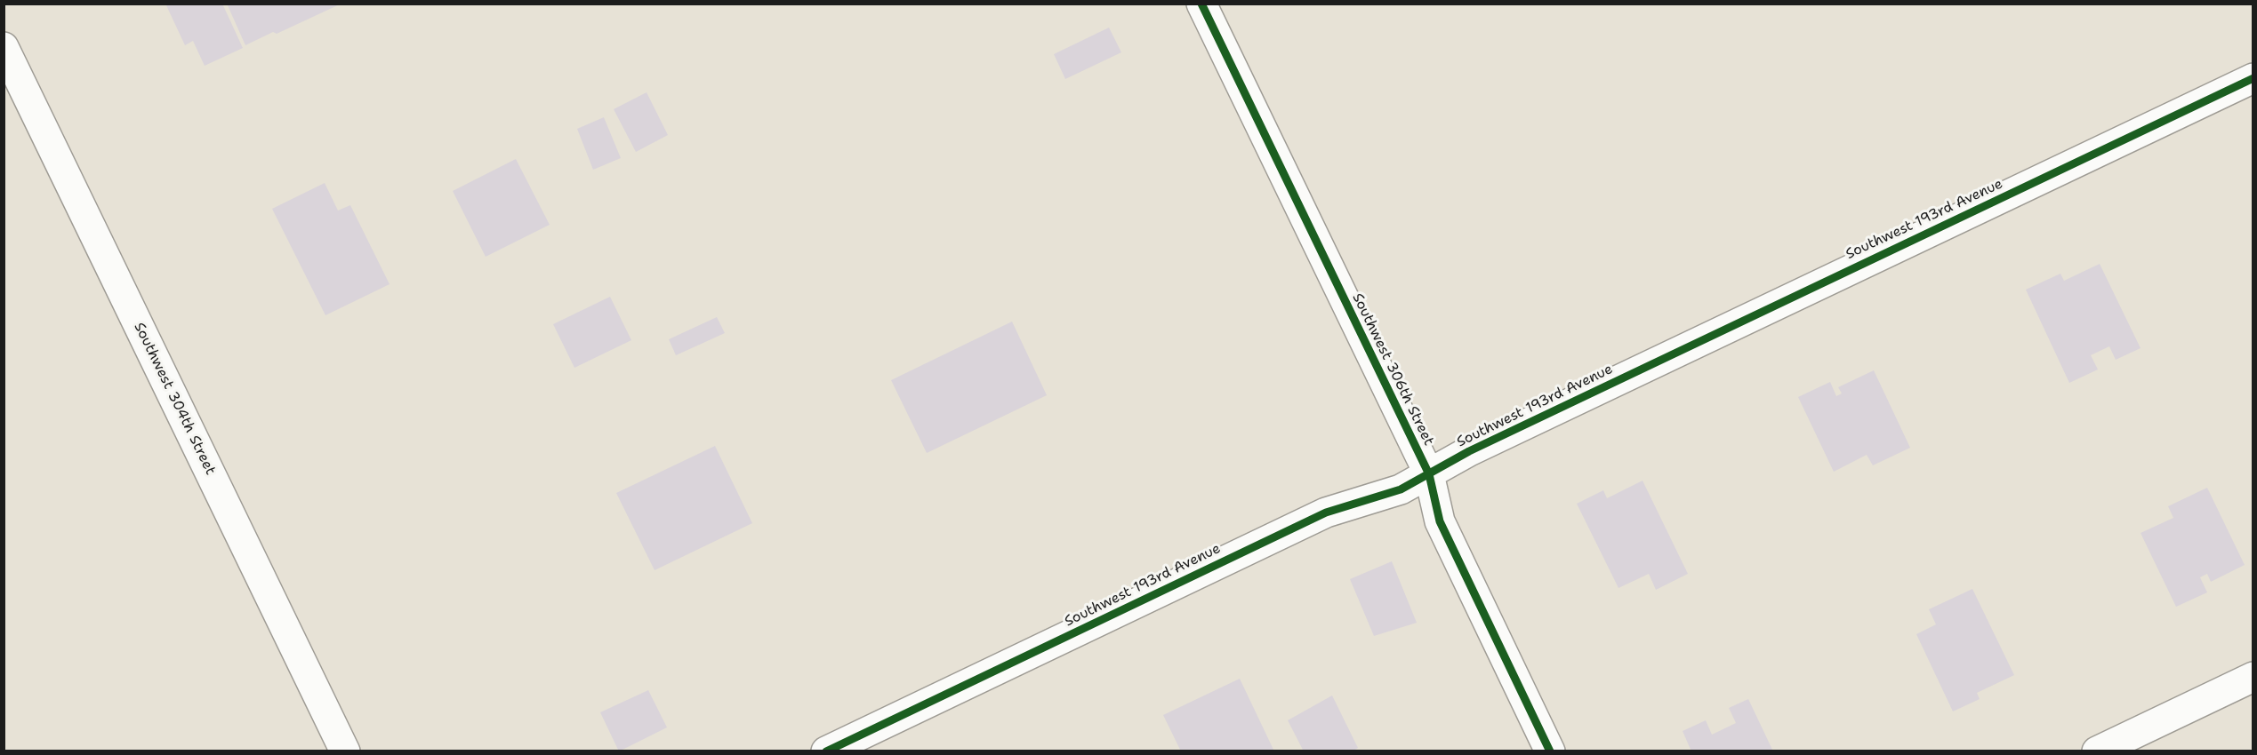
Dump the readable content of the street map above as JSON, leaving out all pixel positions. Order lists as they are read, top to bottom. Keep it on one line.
{"streets":{"street":["Southwest 193rd Avenue","Southwest 306th Street","Southwest 304th Street"]},"crossings":[["Southwest 193rd Avenue","Southwest 306th Street"]]}
